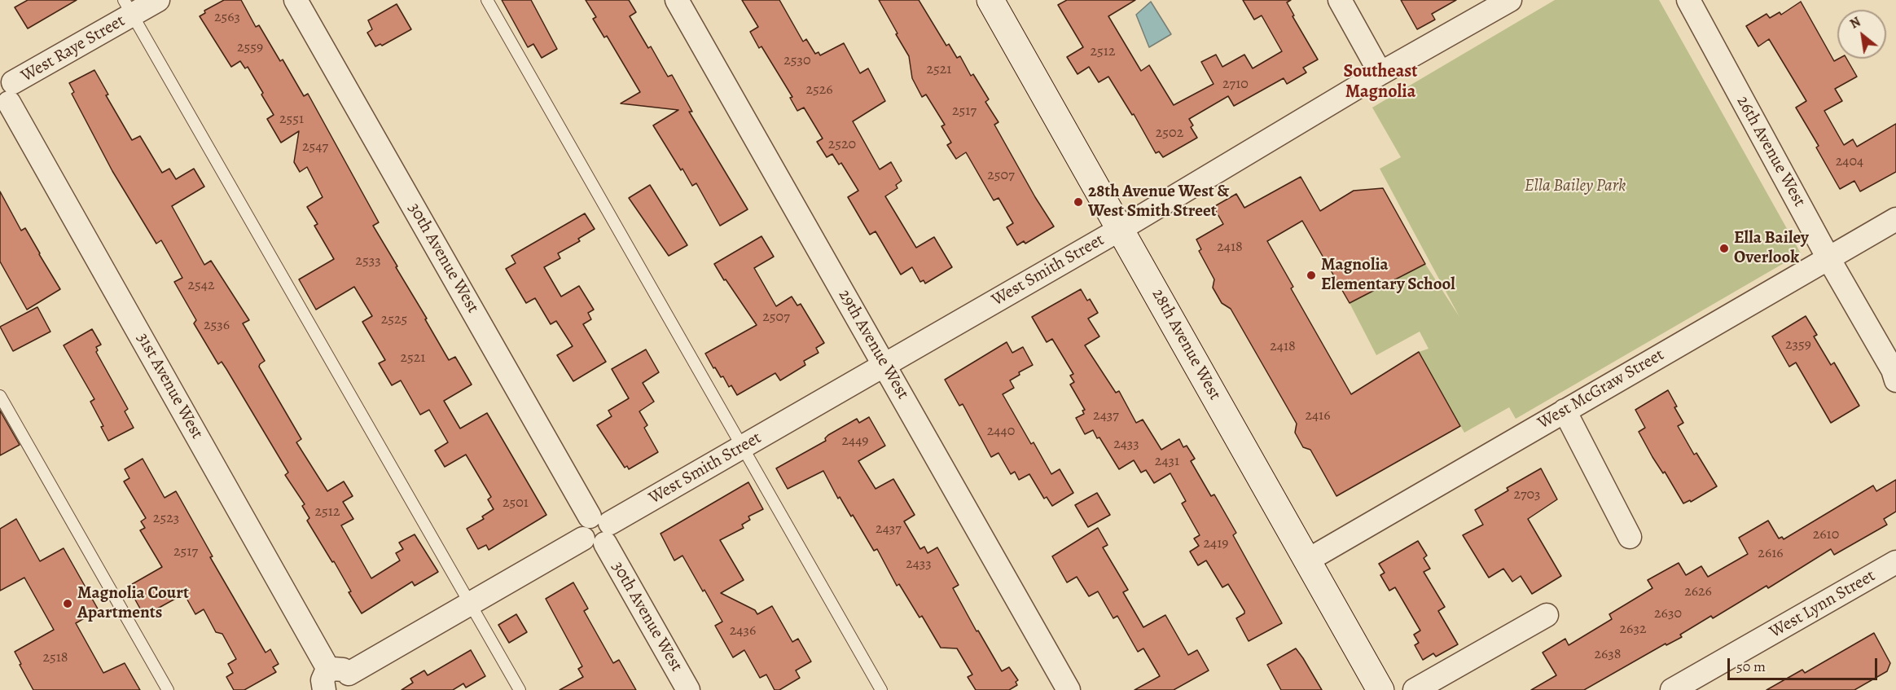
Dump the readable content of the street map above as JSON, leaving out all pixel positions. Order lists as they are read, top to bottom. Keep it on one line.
{"streets":{"street":["West Raye Street","26th Avenue West","30th Avenue West","West Smith Street","29th Avenue West","28th Avenue West","31st Avenue West","West McGraw Street","West Lynn Street"]},"crossings":[["West Raye Street","31st Avenue West"],["26th Avenue West","West McGraw Street"],["30th Avenue West","West Smith Street"],["West Smith Street","29th Avenue West"],["West Smith Street","28th Avenue West"],["West Smith Street","31st Avenue West"],["28th Avenue West","West McGraw Street"]],"districts":["Southeast Magnolia"],"parks":["Ella Bailey Park"],"places":["28th Avenue West & West Smith Street","Ella Bailey Overlook","Magnolia Elementary School","Magnolia Court Apartments"],"house_numbers":["2563","2559","2512","2530","2521","2710","2526","2517","2551","2502","2520","2547","2404","2507","2418","2533","2542","2507","2525","2536","2359","2418","2521","2437","2416","2440","2449","2433","2431","2703","2501","2512","2523","2437","2610","2419","2517","2616","2433","2626","2630","2632","2436","2638","2518"],"scale_bar":"50 m","north":"top left"}
